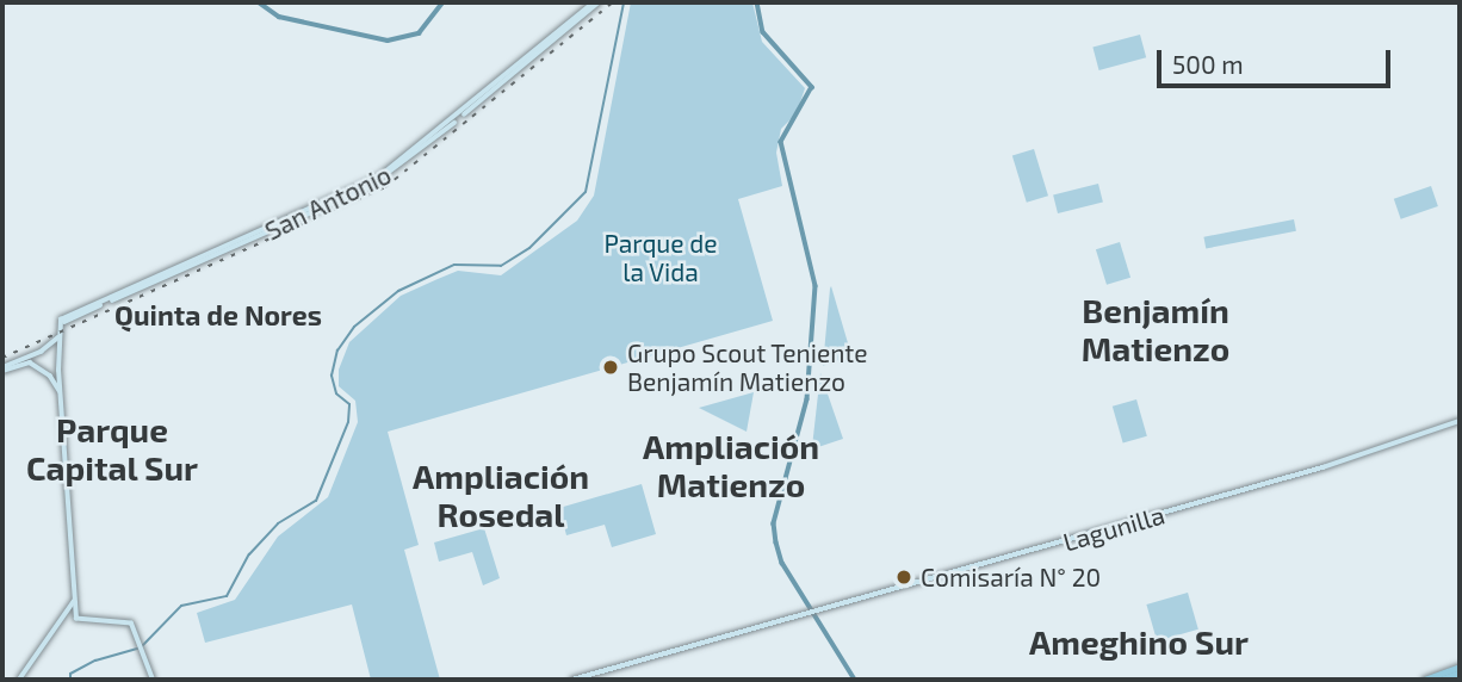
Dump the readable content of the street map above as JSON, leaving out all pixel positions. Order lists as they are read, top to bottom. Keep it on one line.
{"streets":{"main road":["San Antonio","Lagunilla"]},"districts":["Benjamín Matienzo","Quinta de Nores","Parque Capital Sur","Ampliación Matienzo","Ampliación Rosedal","Ameghino Sur"],"parks":["Parque de la Vida"],"places":["Grupo Scout Teniente Benjamín Matienzo","Comisaría N° 20"],"scale_bar":"500 m"}
